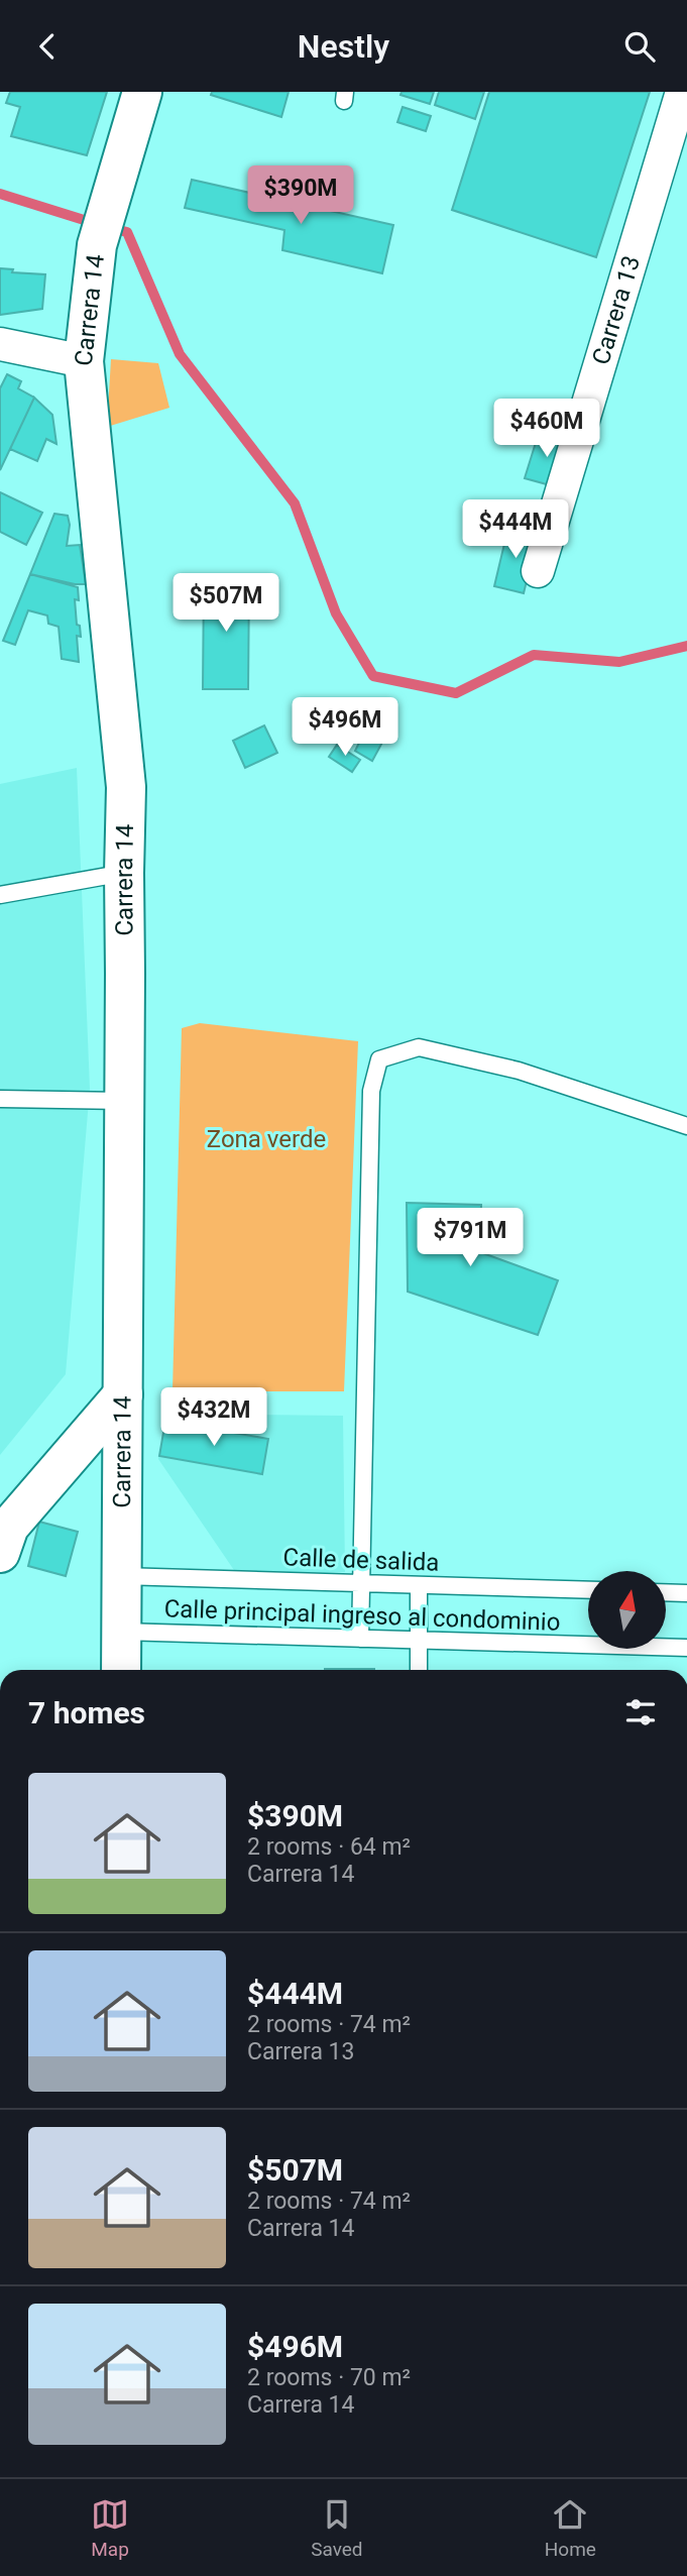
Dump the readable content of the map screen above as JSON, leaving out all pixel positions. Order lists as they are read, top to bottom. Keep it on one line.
{"streets":{"street":["Carrera 14","Carrera 13"],"lane":["Calle de salida","Calle principal ingreso al condominio"]},"crossings":[["Carrera 14","Calle de salida"],["Carrera 14","Calle principal ingreso al condominio"]],"parks":["Zona verde"],"north":"top","page":{"header":"Nestly","price":["$390M","$460M","$444M","$507M","$496M","$791M","$432M"],"heading":"7 homes","list":[{"name":"$390M","note":"2 rooms · 64 m² · Carrera 14"},{"name":"$444M","note":"2 rooms · 74 m² · Carrera 13"},{"name":"$507M","note":"2 rooms · 74 m² · Carrera 14"},{"name":"$496M","note":"2 rooms · 70 m² · Carrera 14"}],"tabs":["Map","Saved","Home"]}}
